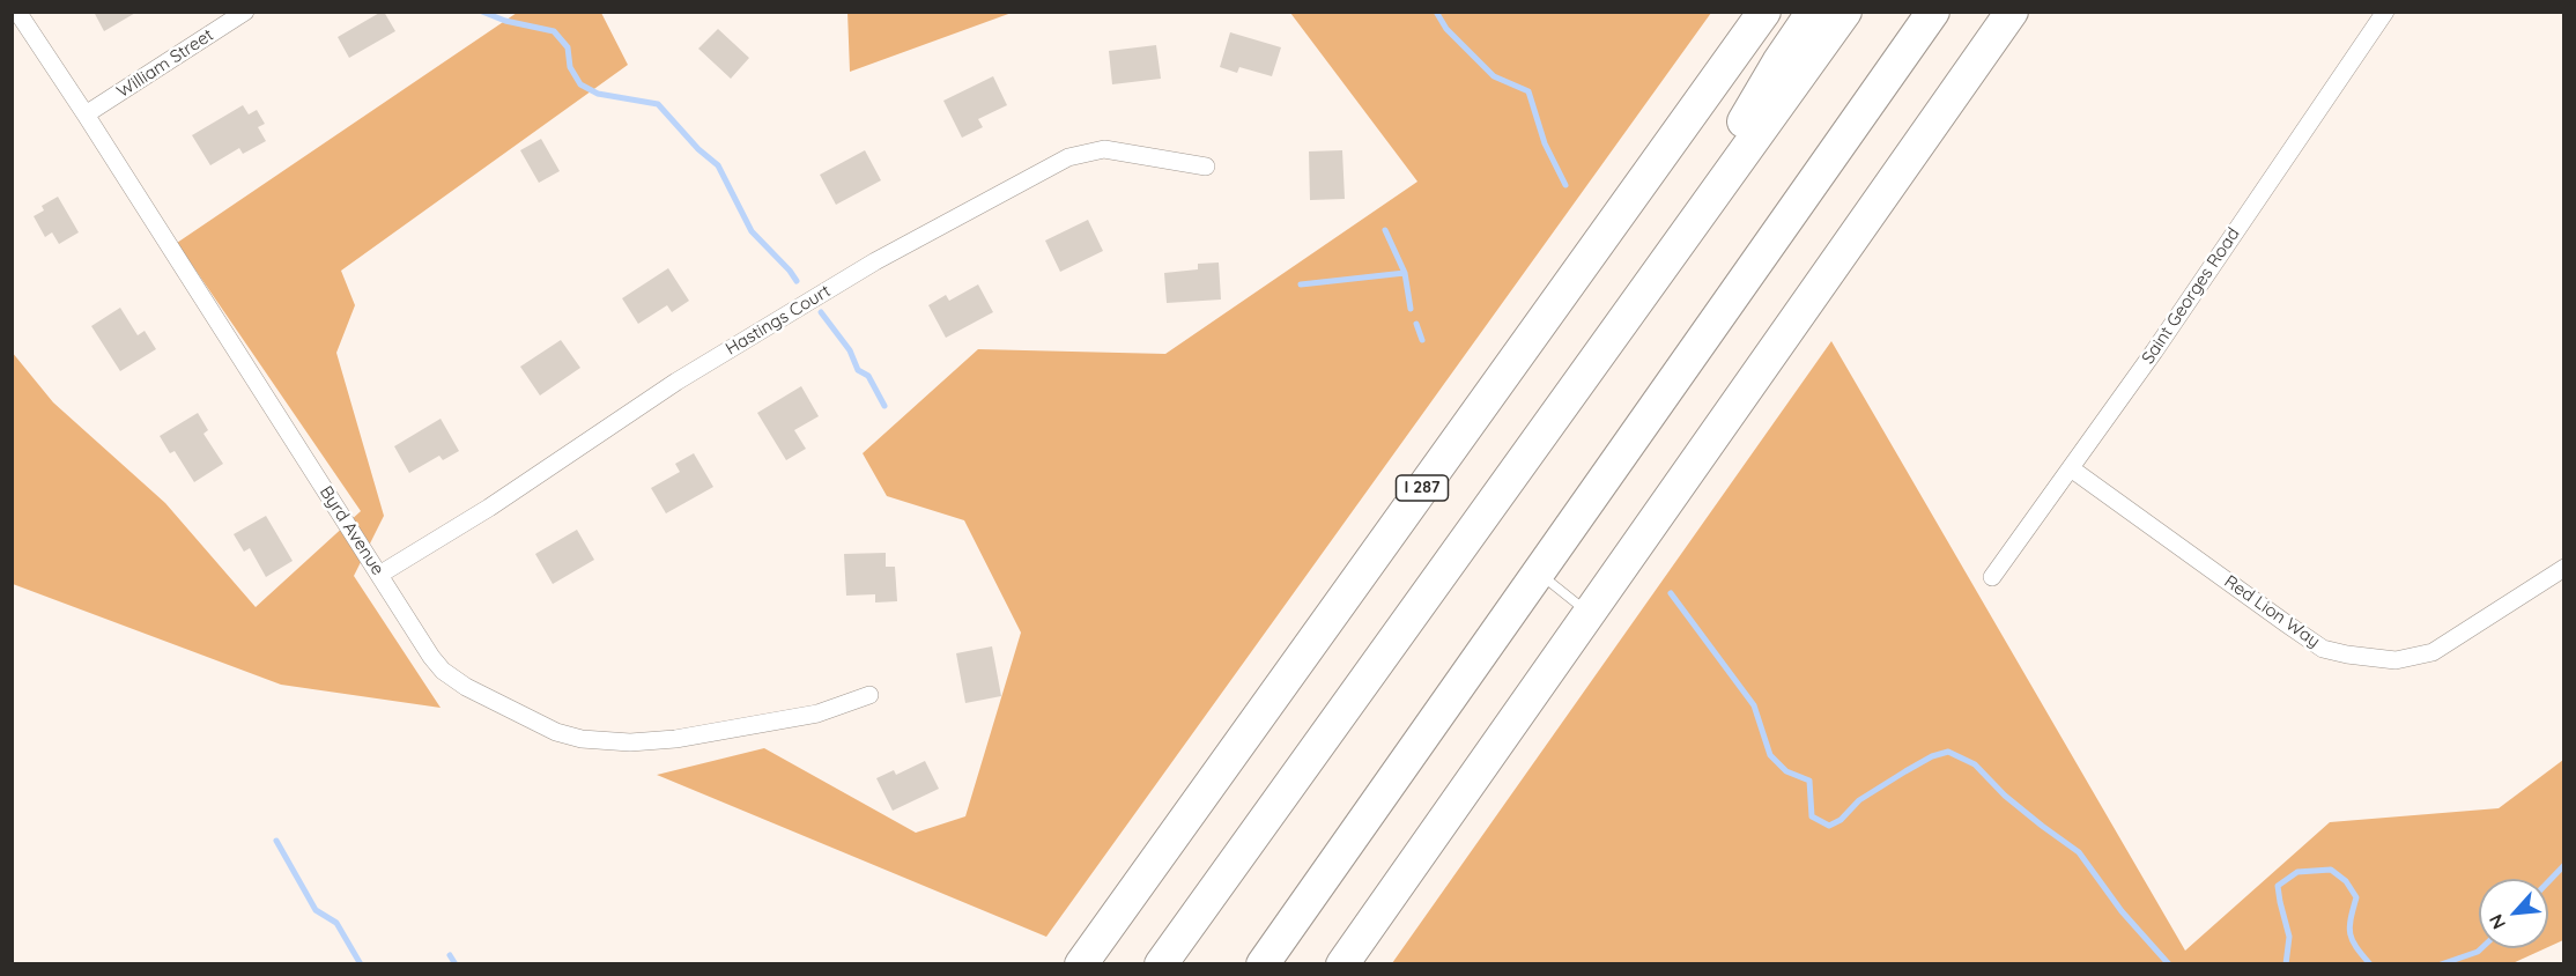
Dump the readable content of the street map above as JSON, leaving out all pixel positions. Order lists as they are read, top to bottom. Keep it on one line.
{"streets":{"highway":["I 287"],"street":["William Street","Saint Georges Road","Hastings Court","Byrd Avenue","Red Lion Way"]},"crossings":[["William Street","Byrd Avenue"],["Saint Georges Road","Red Lion Way"],["Hastings Court","Byrd Avenue"]],"north":"bottom left"}
